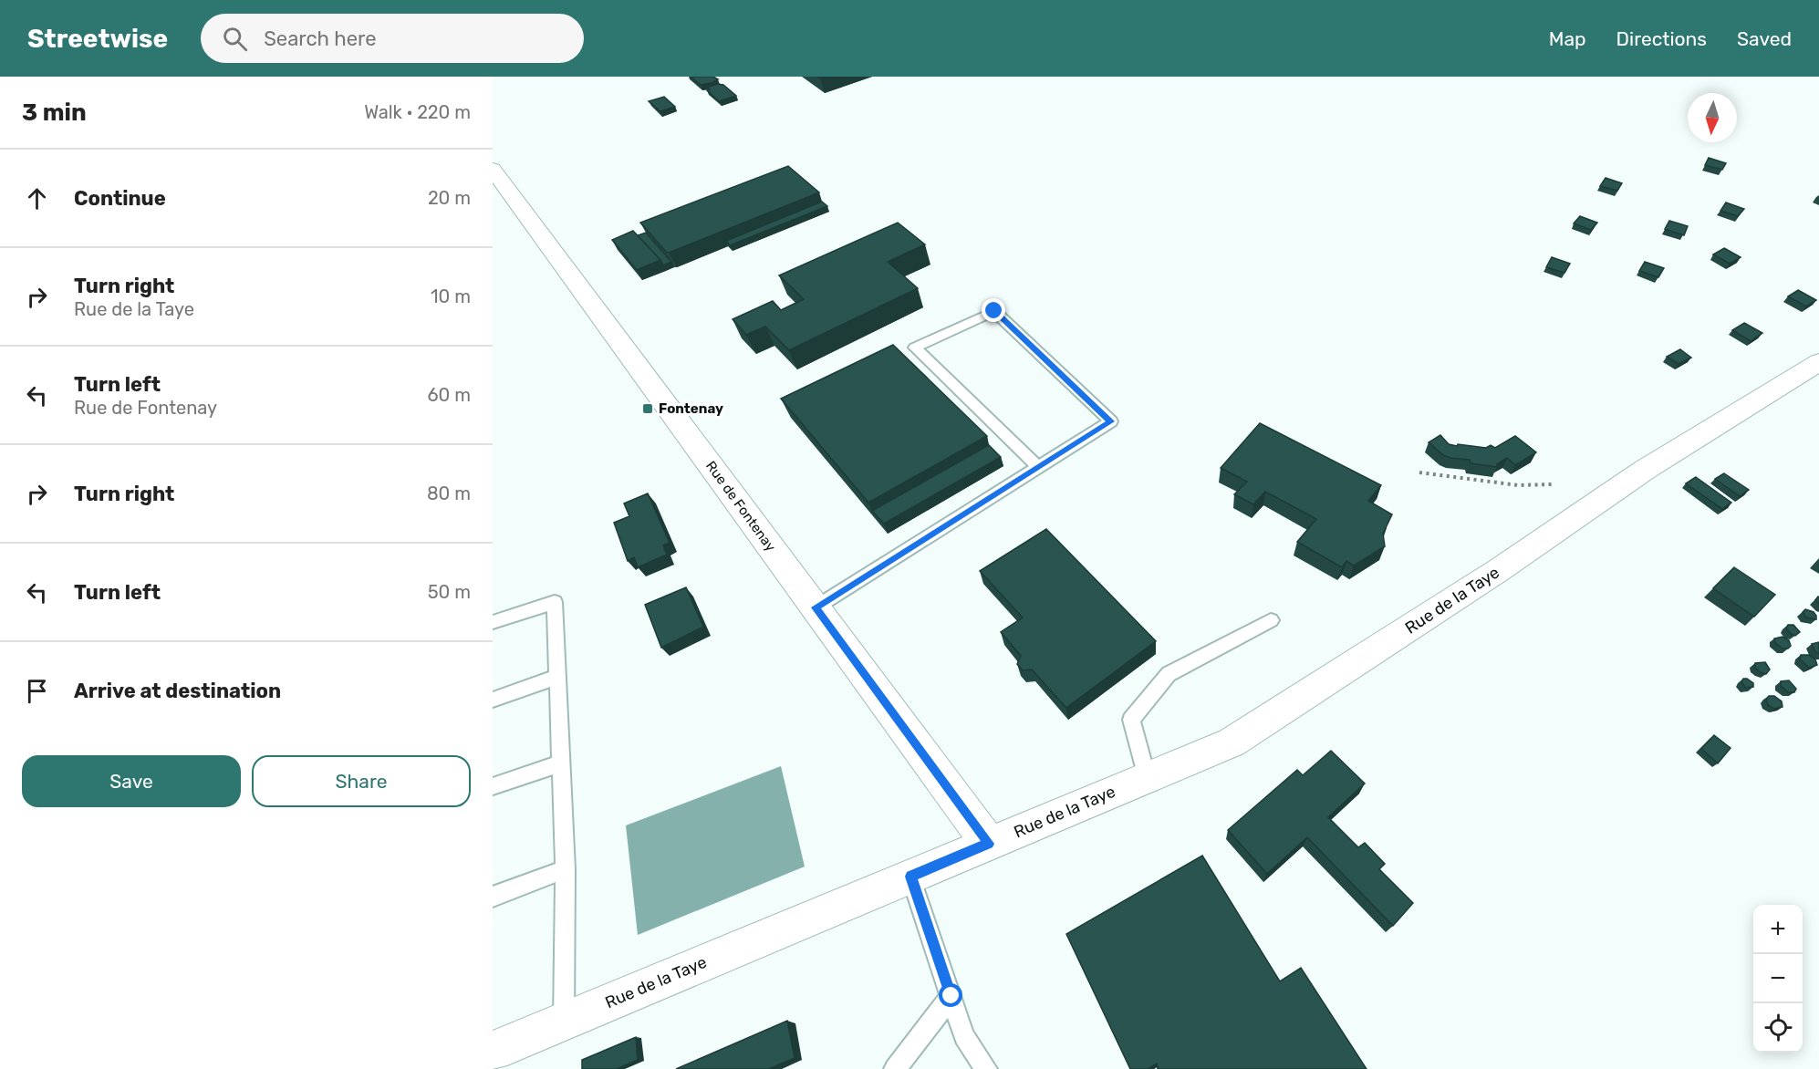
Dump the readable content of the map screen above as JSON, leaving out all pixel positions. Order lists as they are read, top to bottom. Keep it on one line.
{"streets":{"street":["Rue de Fontenay","Rue de la Taye"]},"crossings":[["Rue de Fontenay","Rue de la Taye"]],"places":{"transit":["Fontenay"]},"north":"bottom","page":{"header":"Streetwise","search":"Search here","nav":["Map","Directions","Saved"],"heading":["3 min","Walk · 220 m"],"list":[["Continue","20 m"],["Turn right","Rue de la Taye","10 m"],["Turn left","Rue de Fontenay","60 m"],["Turn right","80 m"],["Turn left","50 m"],"Arrive at destination"],"buttons":["Save","Share"],"map_buttons":["+","−"]}}
